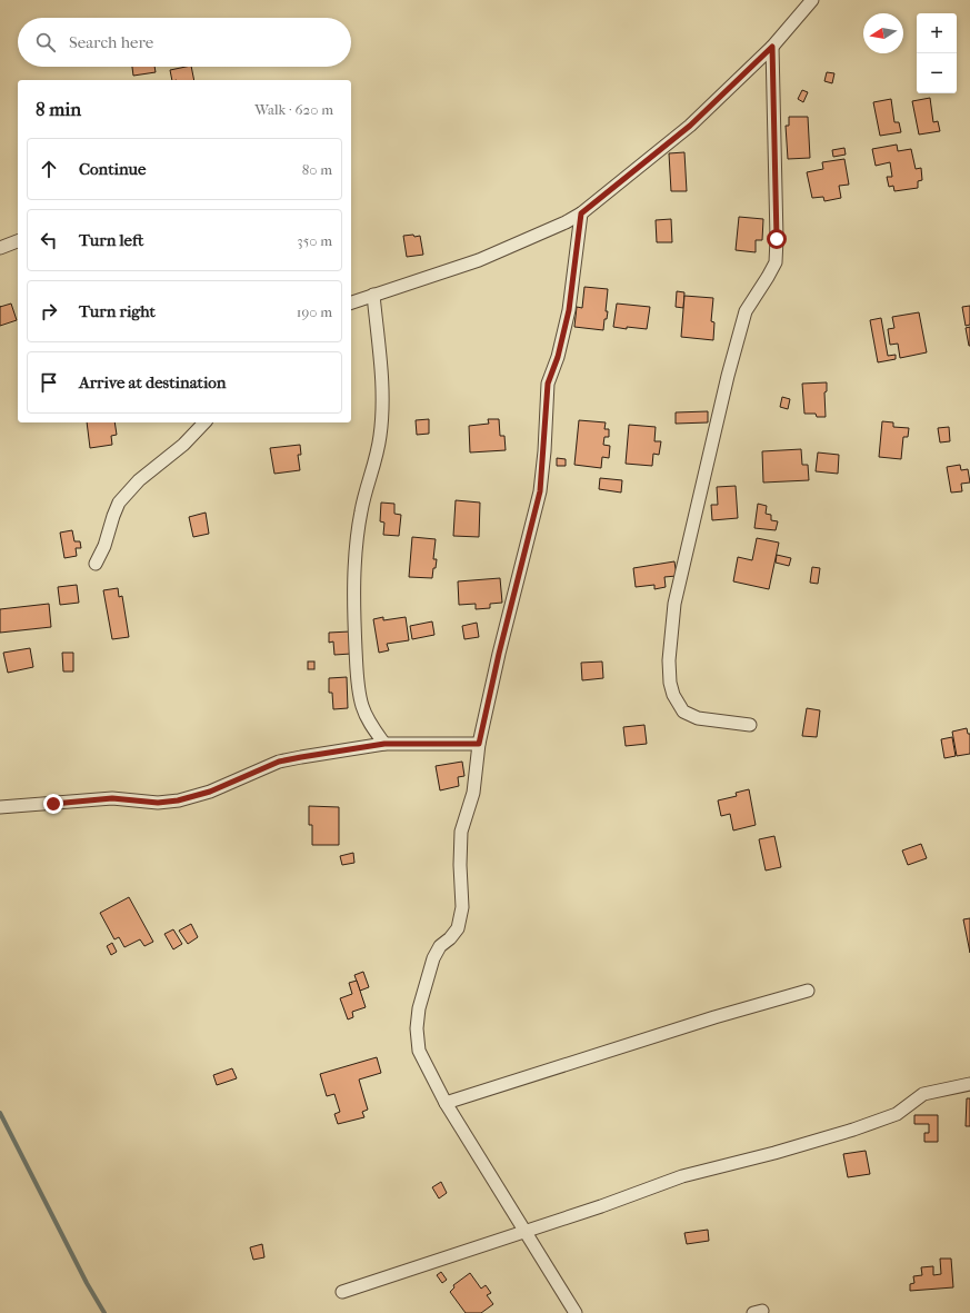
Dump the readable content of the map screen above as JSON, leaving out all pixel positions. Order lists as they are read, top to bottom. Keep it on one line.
{"north":"left","page":{"map_buttons":["+","−"],"search":"Search here","heading":["8 min","Walk · 620 m"],"list":[["Continue","80 m"],["Turn left","350 m"],["Turn right","190 m"],"Arrive at destination"]}}
